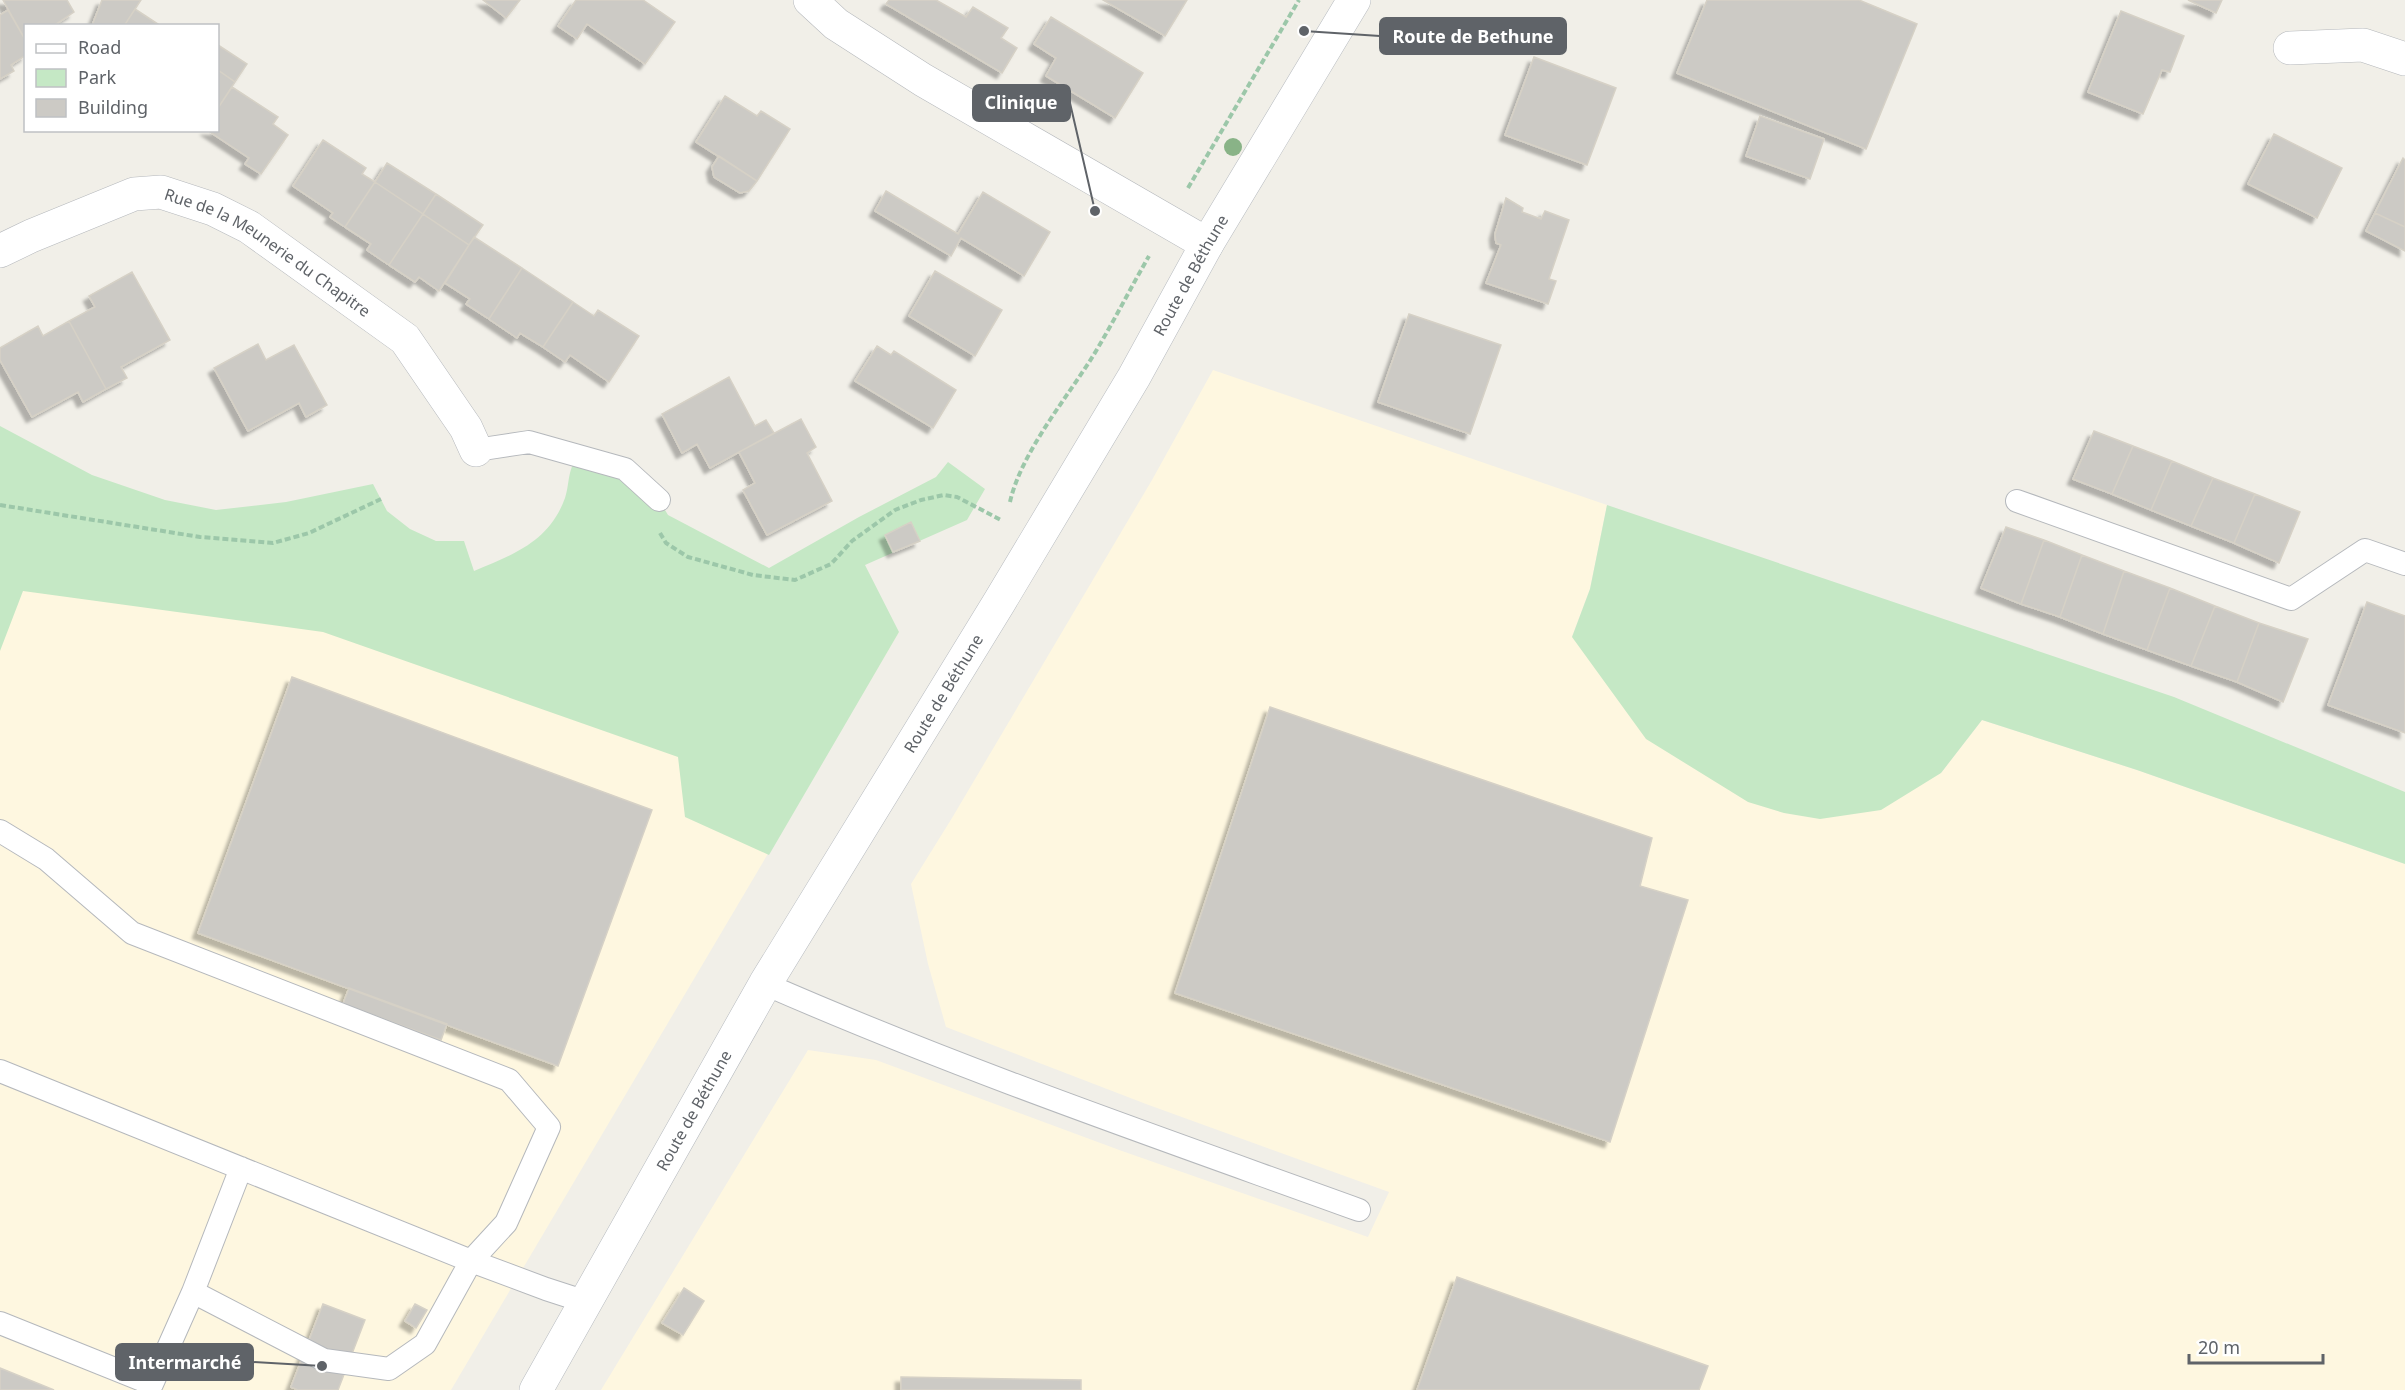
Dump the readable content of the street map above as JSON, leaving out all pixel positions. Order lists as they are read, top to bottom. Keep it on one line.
{"streets":{"main road":["Rue de la Meunerie du Chapitre","Route de Béthune"]},"places":["Route de Bethune","Clinique","Intermarché"],"legend":["Road","Park","Building"],"scale_bar":"20 m"}
